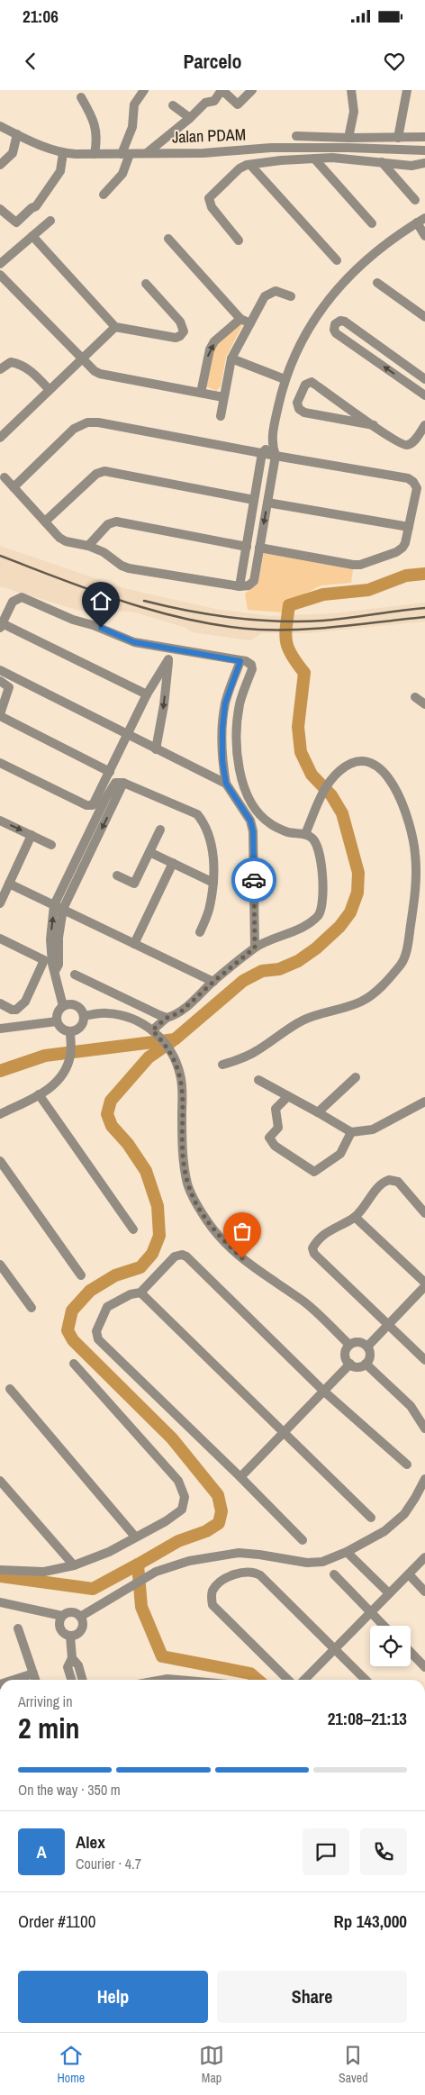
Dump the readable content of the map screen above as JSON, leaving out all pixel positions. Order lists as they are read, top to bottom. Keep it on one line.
{"streets":{"street":["Jalan PDAM"]},"page":{"status":"21:06","header":"Parcelo","heading":["2 min","Arriving in","21:08–21:13"],"panel":["Alex","Courier · 4.7","Order #1100","Rp 143,000"],"bar":"On the way · 350 m","round":"A","buttons":["Help","Share"],"tabs":["Home","Map","Saved"]}}
